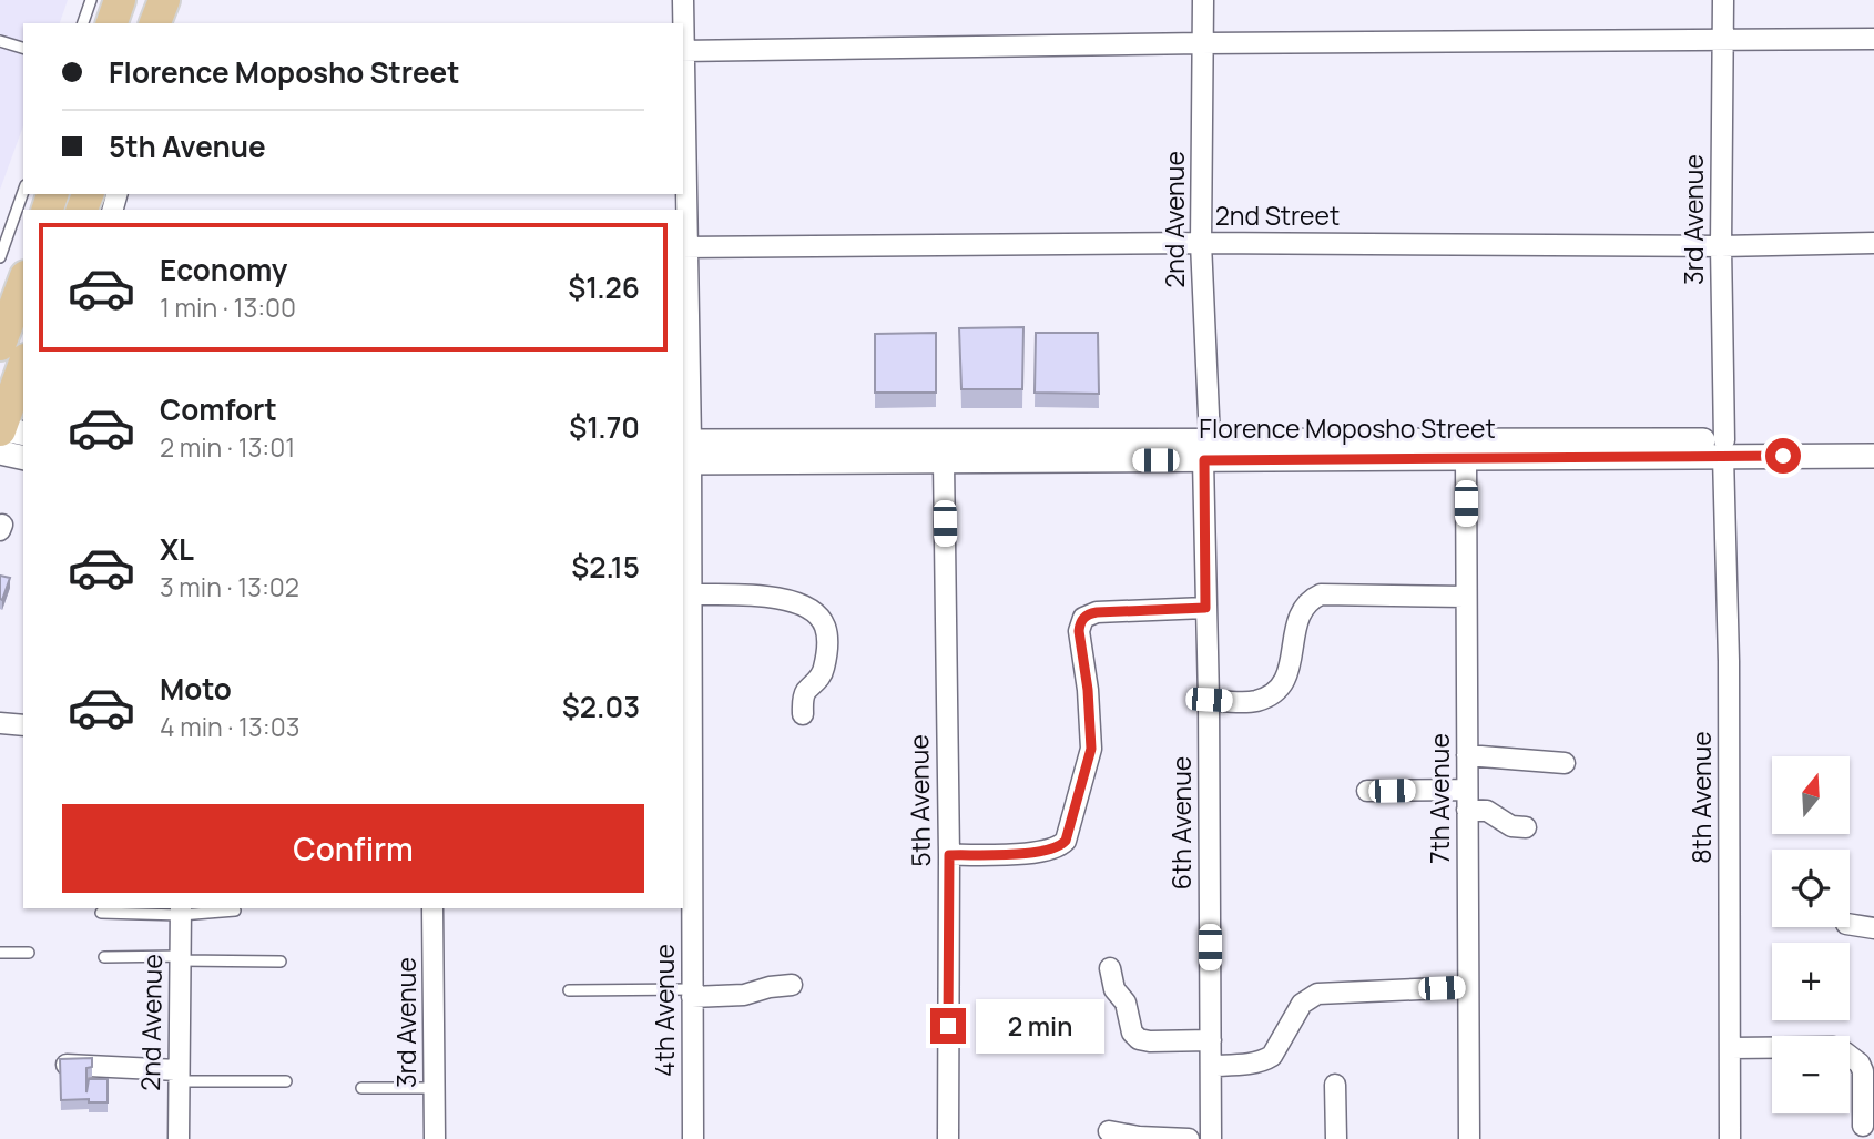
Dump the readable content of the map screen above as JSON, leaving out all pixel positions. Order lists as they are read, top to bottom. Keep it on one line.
{"streets":{"street":["2nd Street","2nd Avenue","3rd Avenue","Florence Moposho Street","8th Avenue","7th Avenue","5th Avenue","6th Avenue","4th Avenue"]},"crossings":[["2nd Street","2nd Avenue"],["2nd Street","3rd Avenue"],["2nd Street","4th Avenue"],["2nd Avenue","Florence Moposho Street"],["2nd Avenue","6th Avenue"],["3rd Avenue","Florence Moposho Street"],["3rd Avenue","8th Avenue"],["Florence Moposho Street","8th Avenue"],["Florence Moposho Street","7th Avenue"],["Florence Moposho Street","5th Avenue"],["Florence Moposho Street","6th Avenue"],["Florence Moposho Street","4th Avenue"]],"north":"top","page":{"banner":["Florence Moposho Street","5th Avenue"],"list":[{"name":"Economy","note":"1 min · 13:00","value":"$1.26"},{"name":"Comfort","note":"2 min · 13:01","value":"$1.70"},{"name":"XL","note":"3 min · 13:02","value":"$2.15"},{"name":"Moto","note":"4 min · 13:03","value":"$2.03"}],"map_buttons":["+","−"],"buttons":"Confirm","bubble":"2 min"}}
